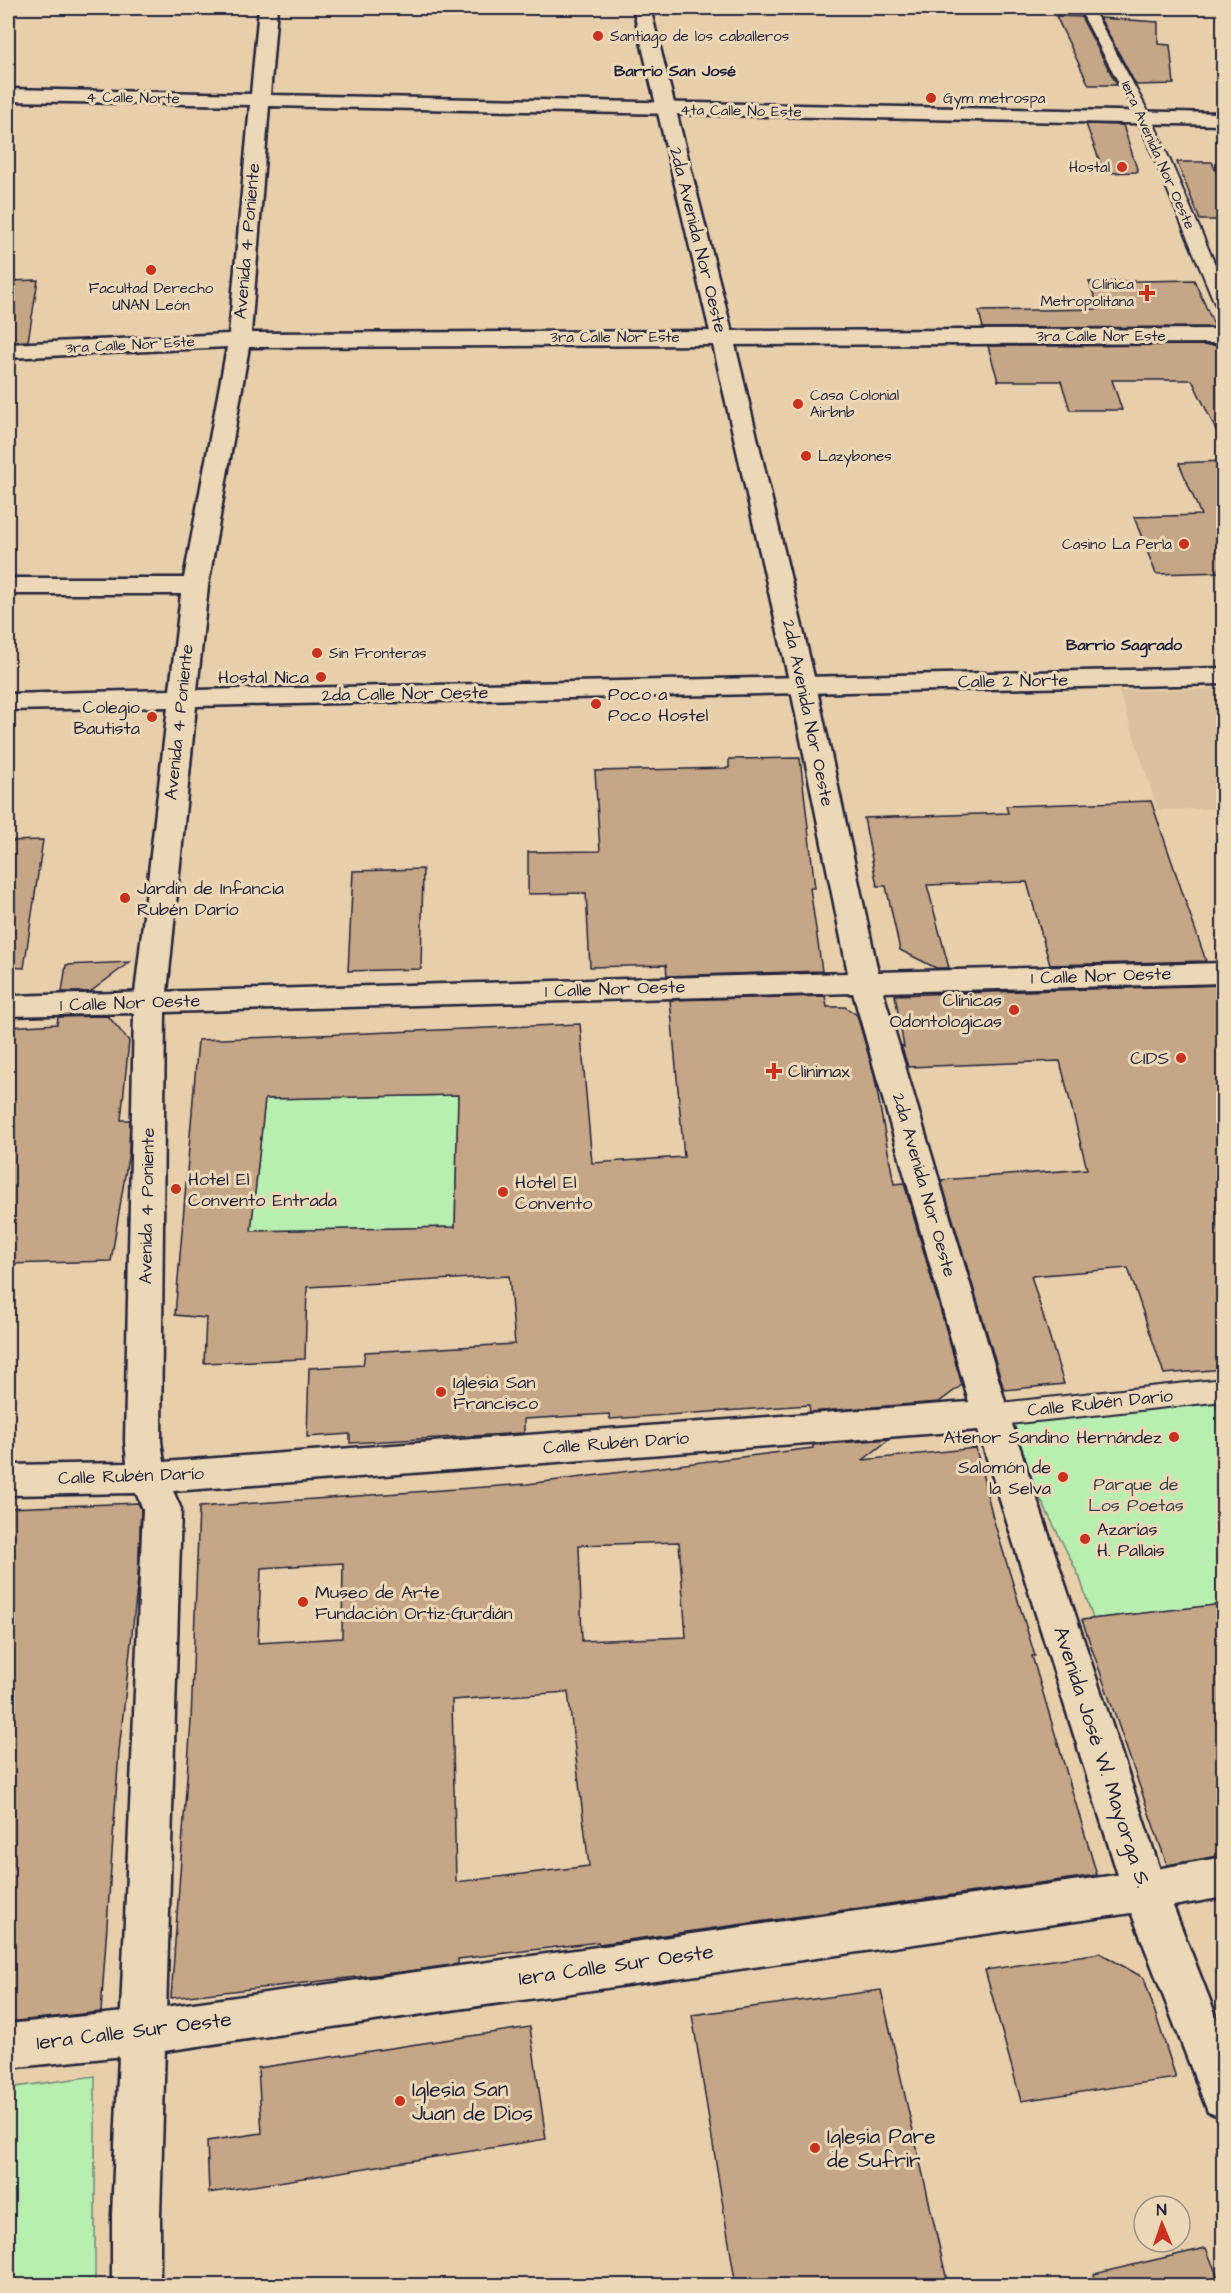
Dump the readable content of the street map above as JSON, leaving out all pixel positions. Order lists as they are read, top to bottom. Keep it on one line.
{"streets":{"street":["4 Calle Norte","4ta Calle No Este","1era Avenida Nor Oeste","2da Avenida Nor Oeste","Avenida 4 Poniente","3ra Calle Nor Este","Calle 2 Norte","2da Calle Nor Oeste","1 Calle Nor Oeste","Calle Rubén Darío","Avenida José W. Mayorga S.","1era Calle Sur Oeste"]},"crossings":[["4 Calle Norte","4ta Calle No Este"],["4 Calle Norte","Avenida 4 Poniente"],["4ta Calle No Este","1era Avenida Nor Oeste"],["4ta Calle No Este","2da Avenida Nor Oeste"],["4ta Calle No Este","Avenida 4 Poniente"],["2da Avenida Nor Oeste","3ra Calle Nor Este"],["2da Avenida Nor Oeste","Calle 2 Norte"],["2da Avenida Nor Oeste","2da Calle Nor Oeste"],["2da Avenida Nor Oeste","1 Calle Nor Oeste"],["2da Avenida Nor Oeste","Calle Rubén Darío"],["2da Avenida Nor Oeste","Avenida José W. Mayorga S."],["Avenida 4 Poniente","3ra Calle Nor Este"],["Avenida 4 Poniente","2da Calle Nor Oeste"],["Avenida 4 Poniente","1 Calle Nor Oeste"],["Avenida 4 Poniente","Calle Rubén Darío"],["Calle 2 Norte","2da Calle Nor Oeste"],["Calle Rubén Darío","Avenida José W. Mayorga S."],["Avenida José W. Mayorga S.","1era Calle Sur Oeste"]],"districts":["Barrio San José","Barrio Sagrado"],"parks":["Parque de Los Poetas"],"places":{"other":["Santiago de los caballeros","Gym metrospa","Hostal","Facultad Derecho UNAN León","Casa Colonial Airbnb","Lazybones","Casino La Perla","Sin Fronteras","Hostal Nica","Poco a Poco Hostel","Colegio Bautista","Jardín de Infancia Rubén Darío","Clínicas Odontologicas","CIDS","Hotel El Convento Entrada","Hotel El Convento","Iglesia San Francisco","Atenor Sandino Hernández","Salomón de la Selva","Azarías H. Pallais","Museo de Arte Fundación Ortiz-Gurdián","Iglesia San Juan de Dios","Iglesia Pare de Sufrir"],"health":["Clínica Metropolitana","Clinimax"]},"north":"top"}
